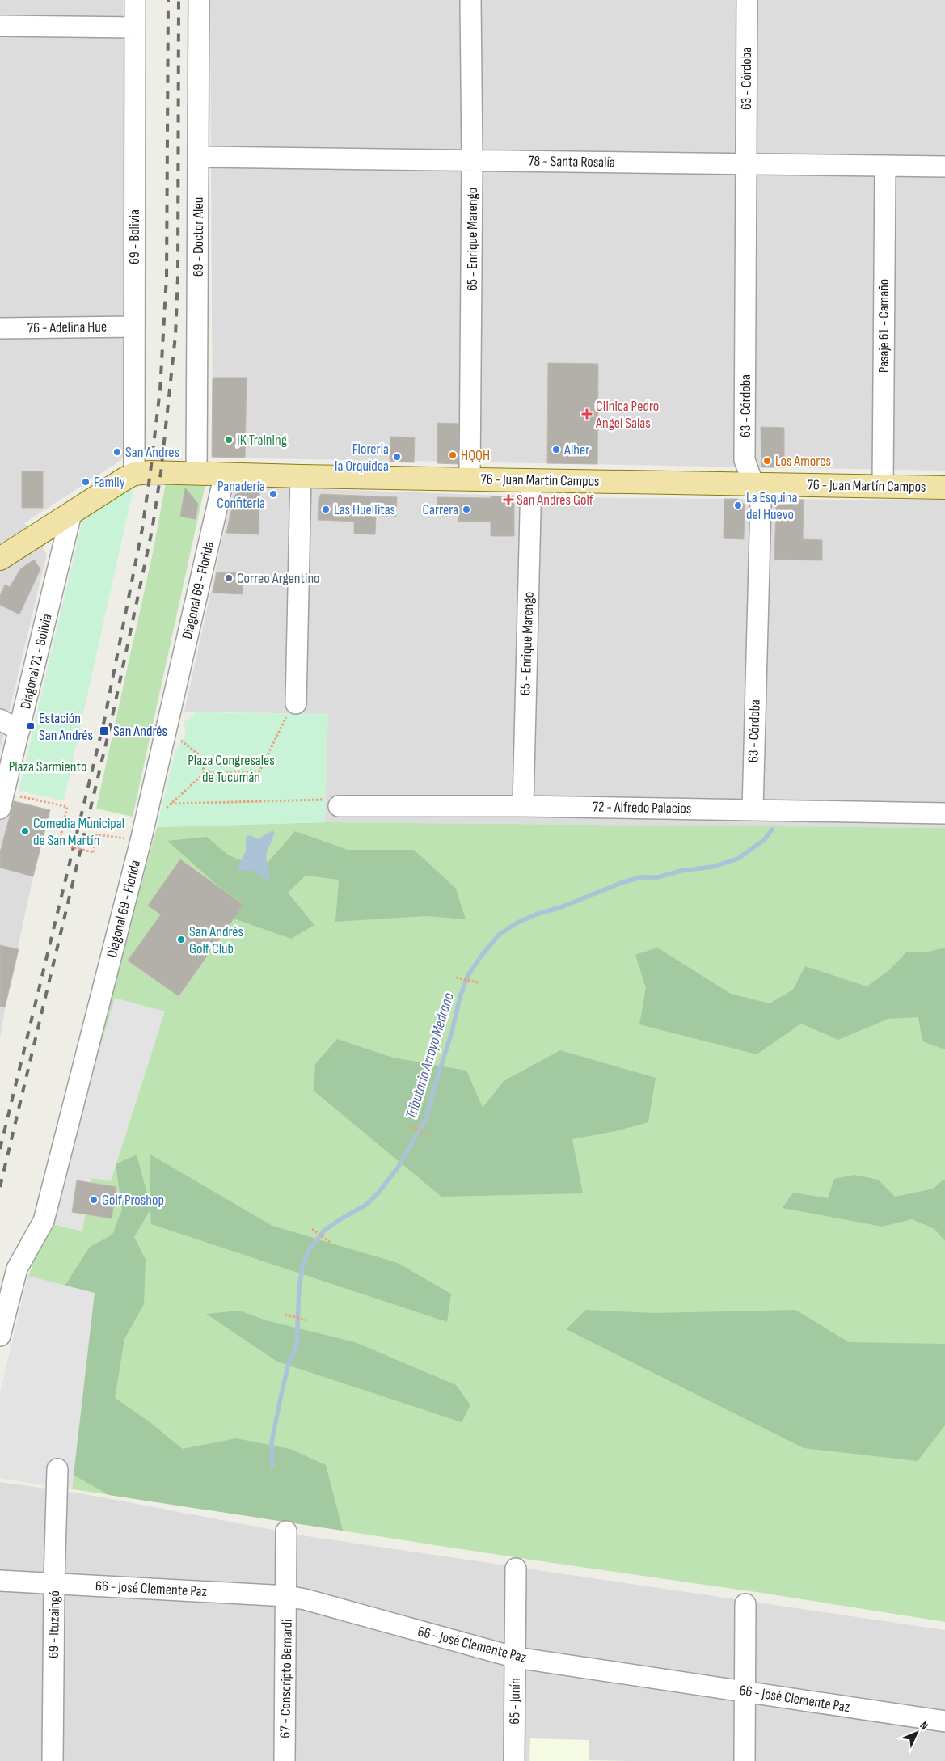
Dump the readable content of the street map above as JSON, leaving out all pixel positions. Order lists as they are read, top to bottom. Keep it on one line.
{"streets":{"main road":["76 - Juan Martín Campos"],"street":["63 - Córdoba","78 - Santa Rosalía","69 - Bolivia","69 - Doctor Aleu","65 - Enrique Marengo","Pasaje 61 - Camaño","76 - Adelina Hue","Diagonal 69 - Florida","Diagonal 71 - Bolivia","72 - Alfredo Palacios","66 - José Clemente Paz","69 - Ituzaingó","67 - Conscripto Bernardi","65 - Junín"]},"crossings":[["63 - Córdoba","78 - Santa Rosalía"],["63 - Córdoba","76 - Juan Martín Campos"],["63 - Córdoba","72 - Alfredo Palacios"],["78 - Santa Rosalía","69 - Doctor Aleu"],["78 - Santa Rosalía","65 - Enrique Marengo"],["78 - Santa Rosalía","Pasaje 61 - Camaño"],["69 - Bolivia","76 - Adelina Hue"],["69 - Bolivia","76 - Juan Martín Campos"],["69 - Doctor Aleu","76 - Juan Martín Campos"],["65 - Enrique Marengo","76 - Juan Martín Campos"],["65 - Enrique Marengo","72 - Alfredo Palacios"],["Pasaje 61 - Camaño","76 - Juan Martín Campos"],["76 - Juan Martín Campos","Diagonal 69 - Florida"],["66 - José Clemente Paz","69 - Ituzaingó"],["66 - José Clemente Paz","67 - Conscripto Bernardi"],["66 - José Clemente Paz","65 - Junín"]],"water":["Tributario Arroyo Medrano"],"parks":["Plaza Congresales de Tucumán","Plaza Sarmiento"],"places":{"health":["Clinica Pedro Angel Salas","San Andrés Golf"],"other":["JK Training","Alher","San Andres","HQQH","Floreria la Orquidea","Los Amores","Family","Panadería Confitería","La Esquina del Huevo","Las Huellitas","Carrera","Correo Argentino","Comedia Municipal de San Martín","San Andrés Golf Club","Golf Proshop"],"transit":["Estación San Andrés","San Andrés"]},"north":"top right"}
